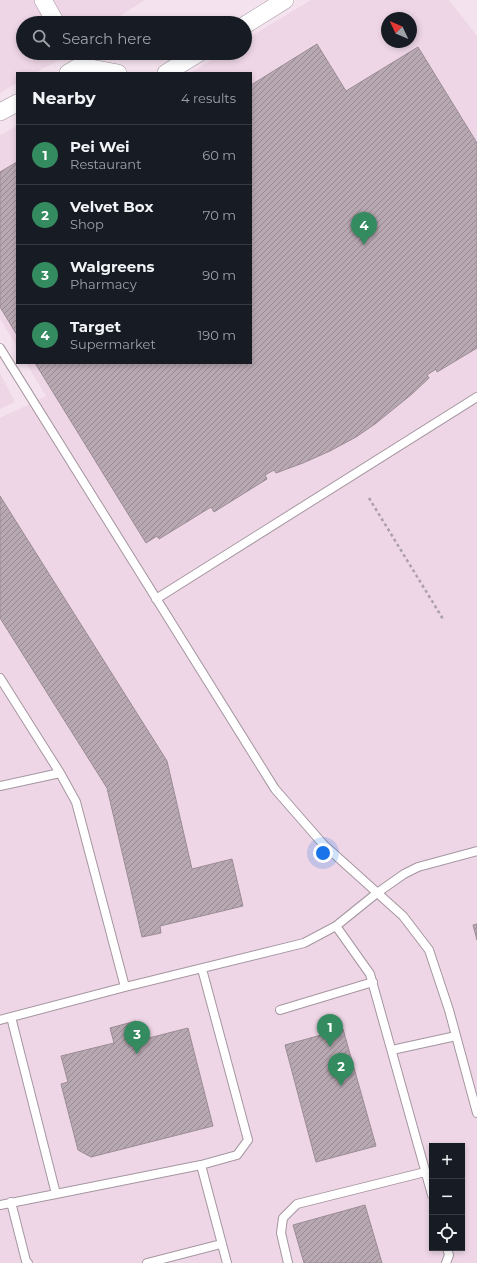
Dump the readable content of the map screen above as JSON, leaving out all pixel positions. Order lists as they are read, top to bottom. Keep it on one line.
{"north":"top left","page":{"search":"Search here","heading":["Nearby","4 results"],"list":[{"mark":"1","name":"Pei Wei","note":"Restaurant","value":"60 m"},{"mark":"2","name":"Velvet Box","note":"Shop","value":"70 m"},{"mark":"3","name":"Walgreens","note":"Pharmacy","value":"90 m"},{"mark":"4","name":"Target","note":"Supermarket","value":"190 m"}],"pins":["4","1","3","2"],"map_buttons":["+","−"]}}
